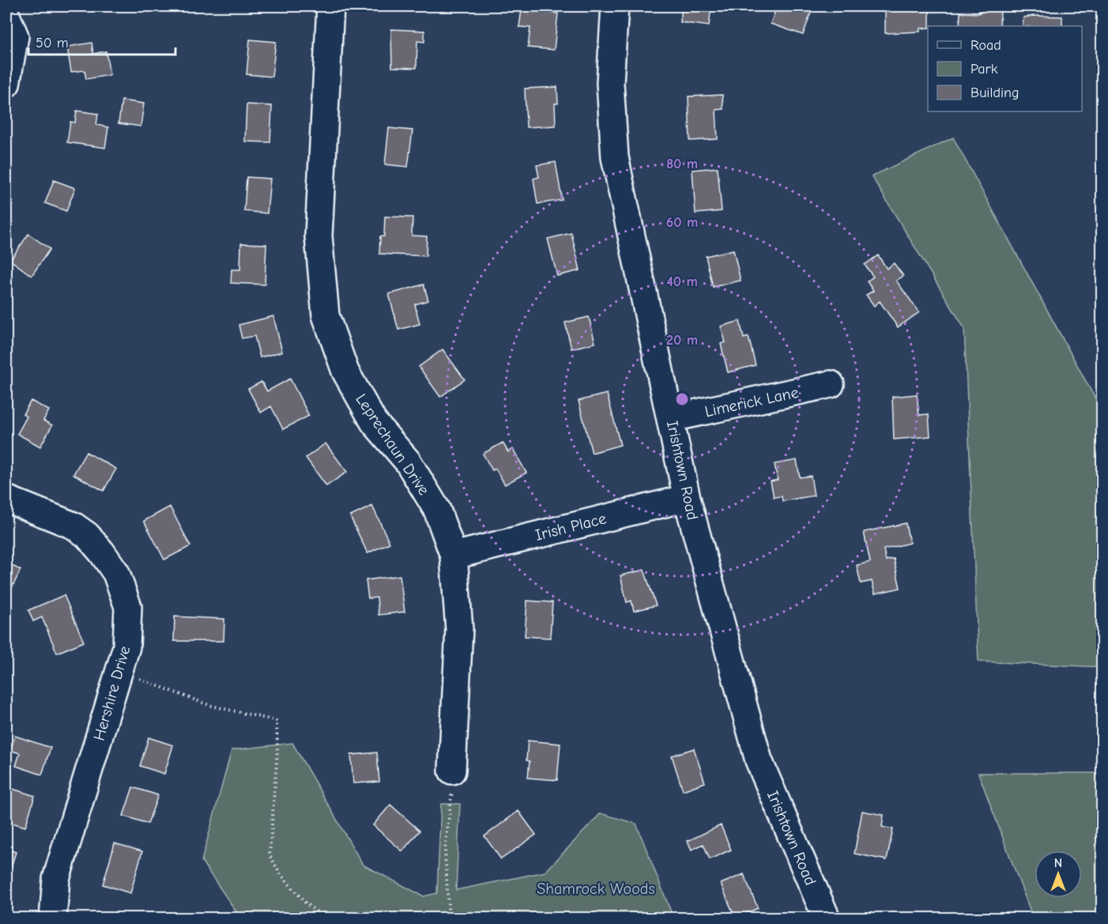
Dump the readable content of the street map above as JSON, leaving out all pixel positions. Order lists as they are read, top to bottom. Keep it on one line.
{"streets":{"street":["Limerick Lane","Leprechaun Drive","Irishtown Road","Irish Place","Hershire Drive"]},"crossings":[["Limerick Lane","Irishtown Road"],["Leprechaun Drive","Irish Place"],["Irishtown Road","Irish Place"]],"parks":["Shamrock Woods"],"legend":["Road","Park","Building"],"scale_bar":"50 m","north":"top","rings":["80 m","60 m","40 m","20 m"]}
